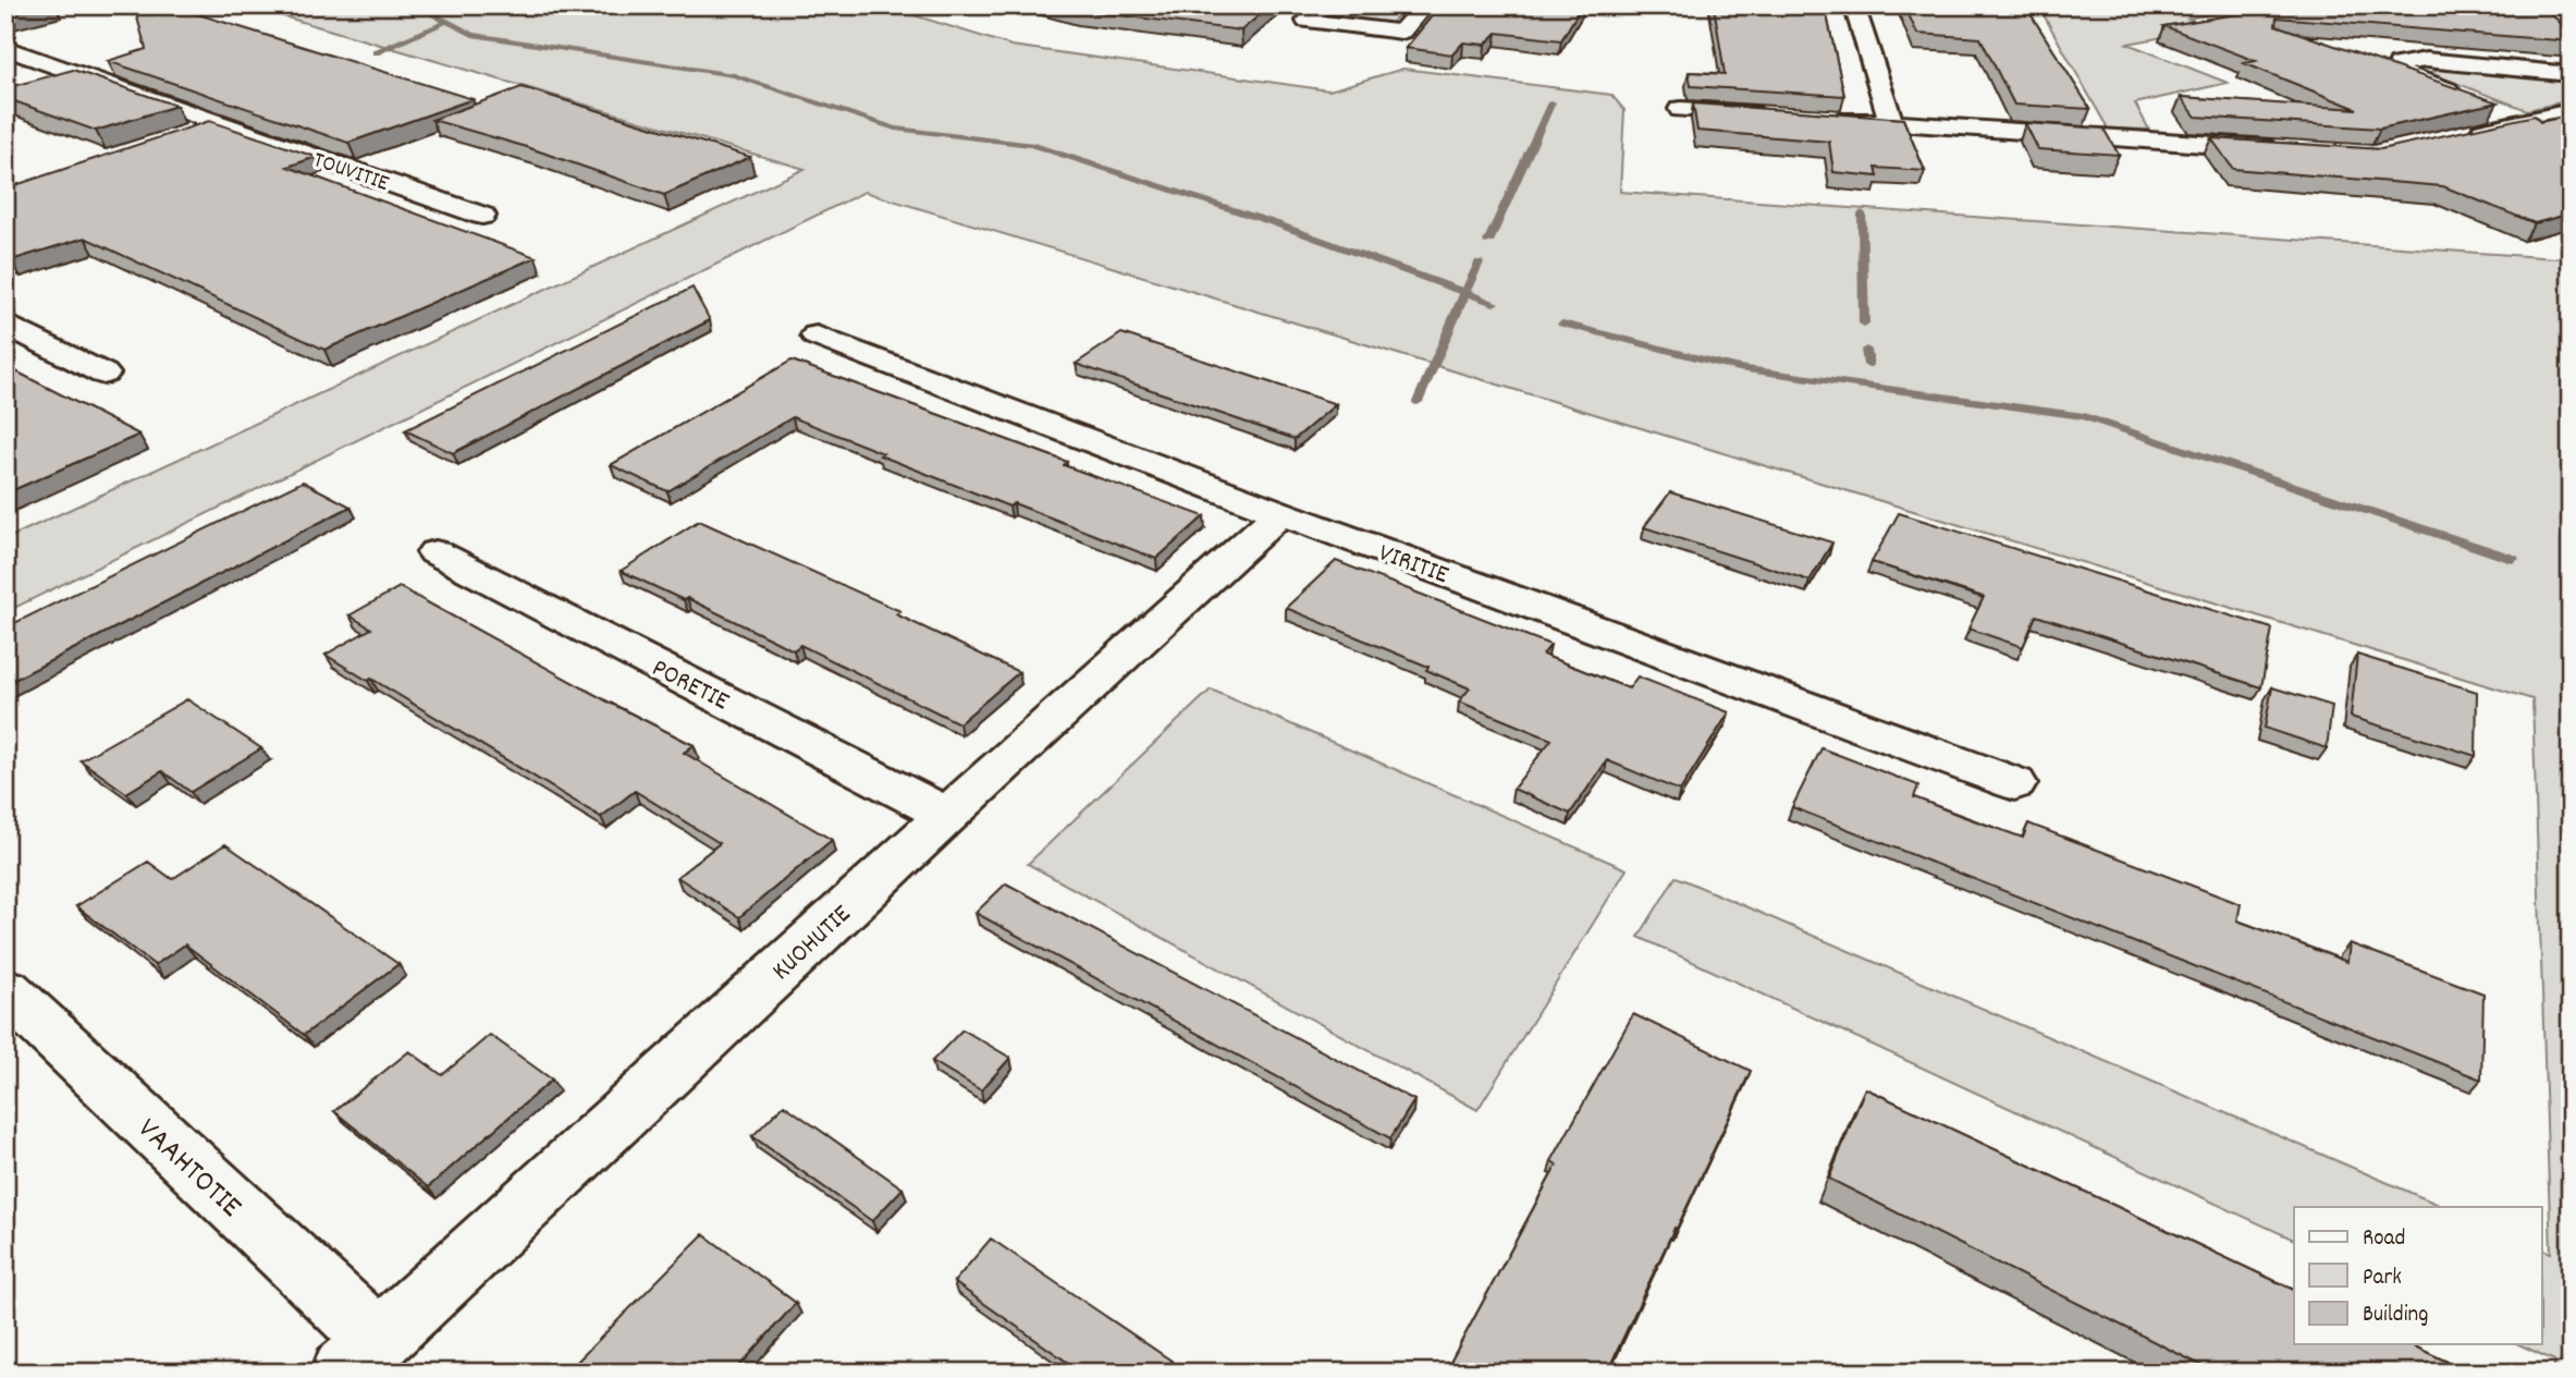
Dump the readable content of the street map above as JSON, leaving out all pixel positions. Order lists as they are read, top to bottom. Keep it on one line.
{"streets":{"street":["TOUVITIE","VIRITIE","PORETIE","KUOHUTIE","VAAHTOTIE"]},"crossings":[["VIRITIE","KUOHUTIE"],["PORETIE","KUOHUTIE"],["KUOHUTIE","VAAHTOTIE"]],"legend":["Road","Park","Building"]}
